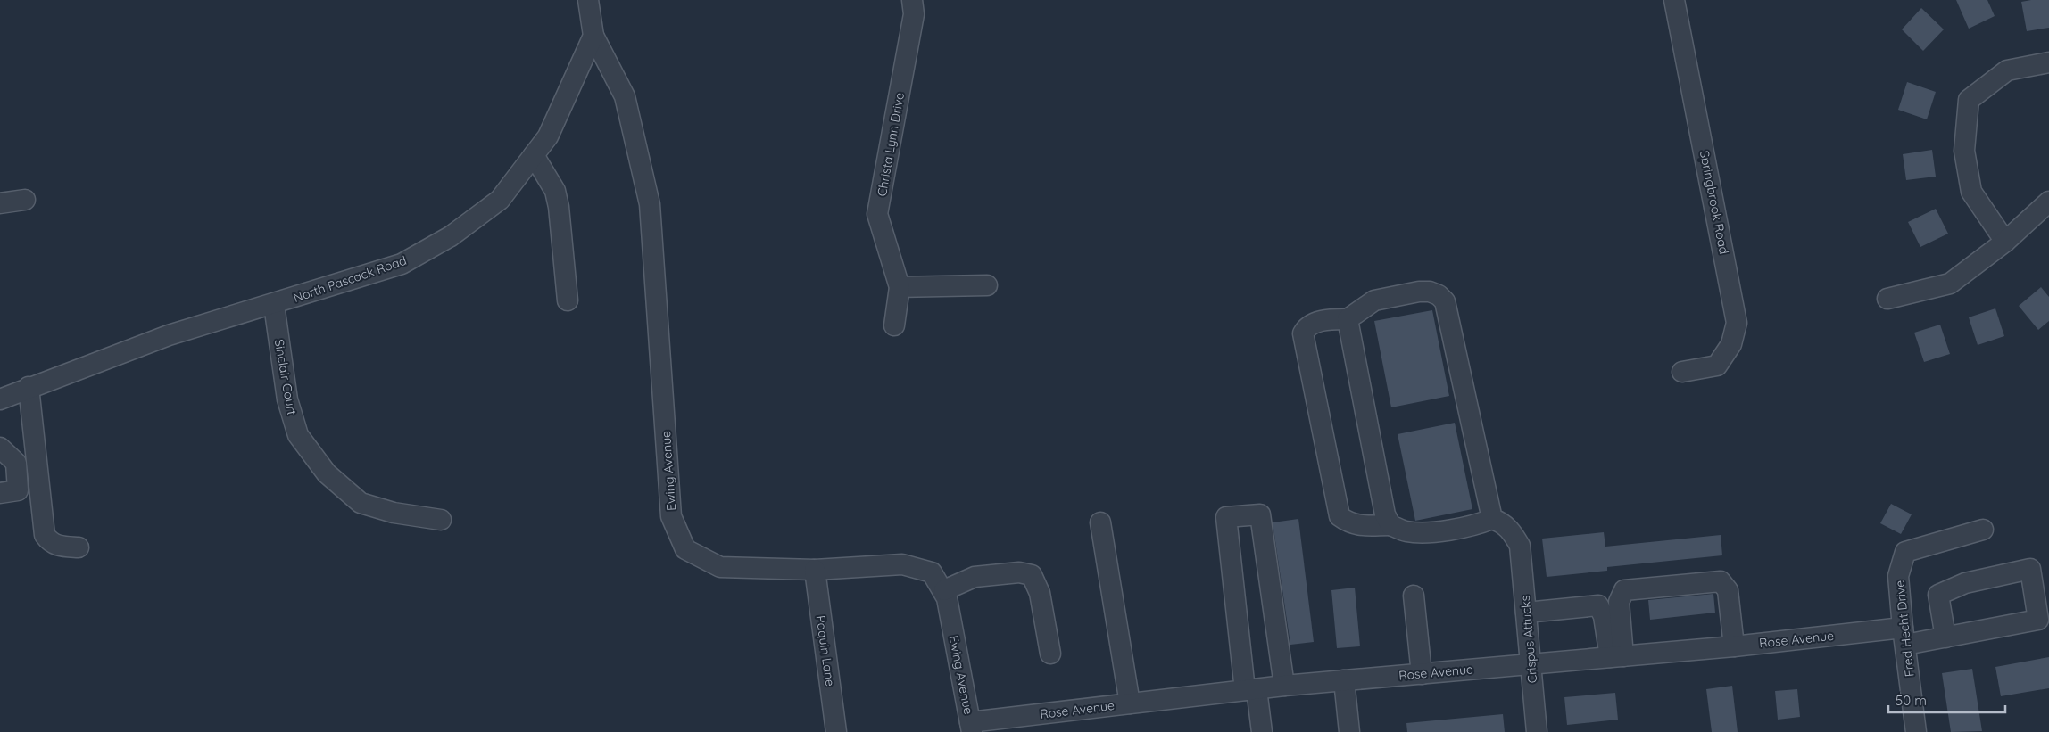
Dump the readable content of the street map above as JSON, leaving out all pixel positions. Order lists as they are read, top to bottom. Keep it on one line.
{"streets":{"street":["Christa Lynn Drive","Springbrook Road","North Pascack Road","Sinclair Court","Ewing Avenue","Fred Hecht Drive","Crispus Attucks","Rose Avenue","Paquin Lane"]},"crossings":[["North Pascack Road","Sinclair Court"],["North Pascack Road","Ewing Avenue"],["Ewing Avenue","Rose Avenue"],["Ewing Avenue","Paquin Lane"],["Fred Hecht Drive","Rose Avenue"],["Crispus Attucks","Rose Avenue"]],"scale_bar":"50 m"}
